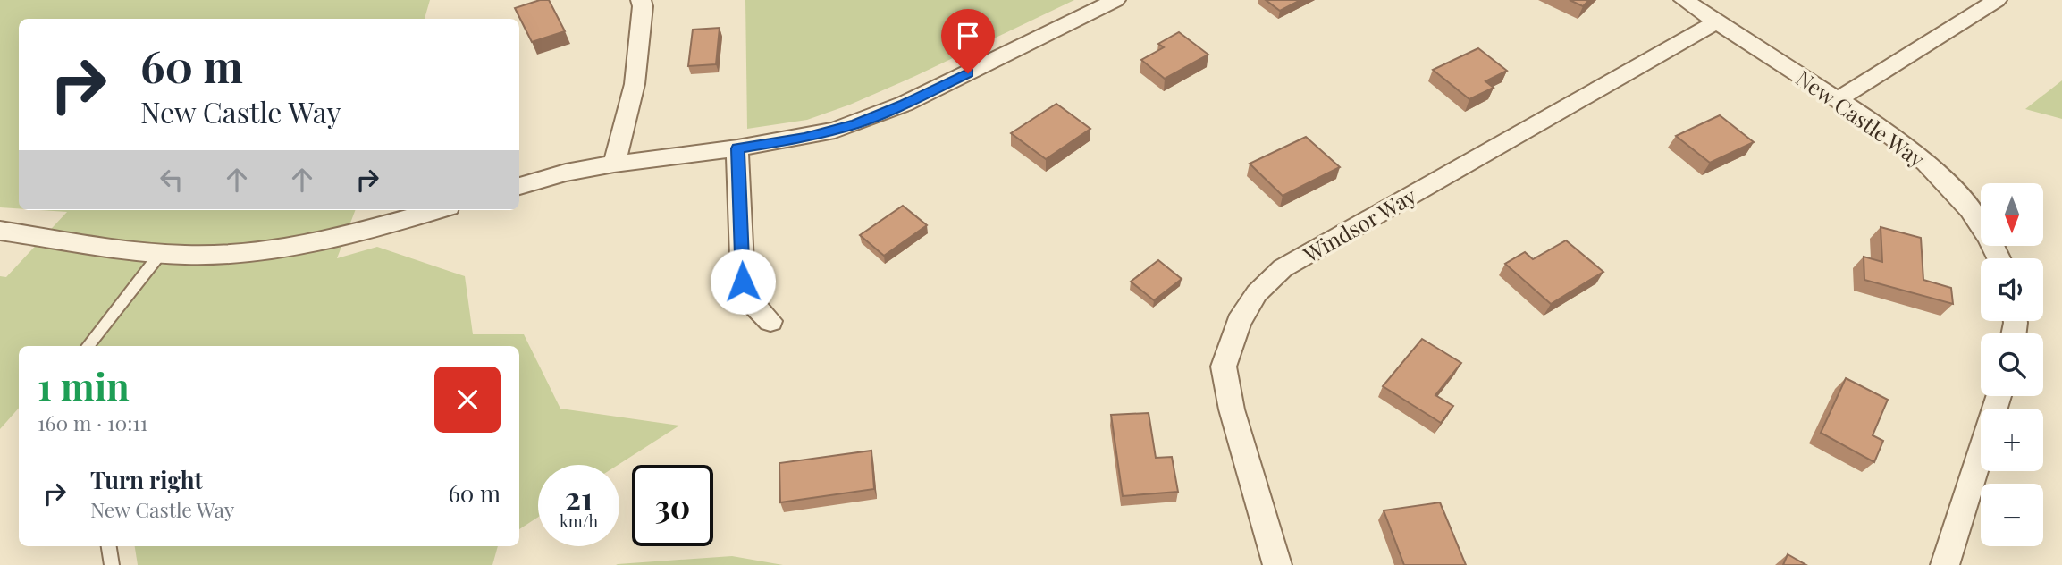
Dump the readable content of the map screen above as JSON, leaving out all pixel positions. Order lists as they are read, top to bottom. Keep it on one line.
{"streets":{"street":["New Castle Way","Windsor Way"]},"crossings":[["New Castle Way","Windsor Way"]],"north":"bottom","page":{"turn":["60 m","New Castle Way"],"map_buttons":["+","−"],"heading":["1 min","160 m · 10:11"],"list":[{"name":"Turn right","note":"New Castle Way","value":"60 m"}],"speed":"21 km/h","limit":"30"}}
